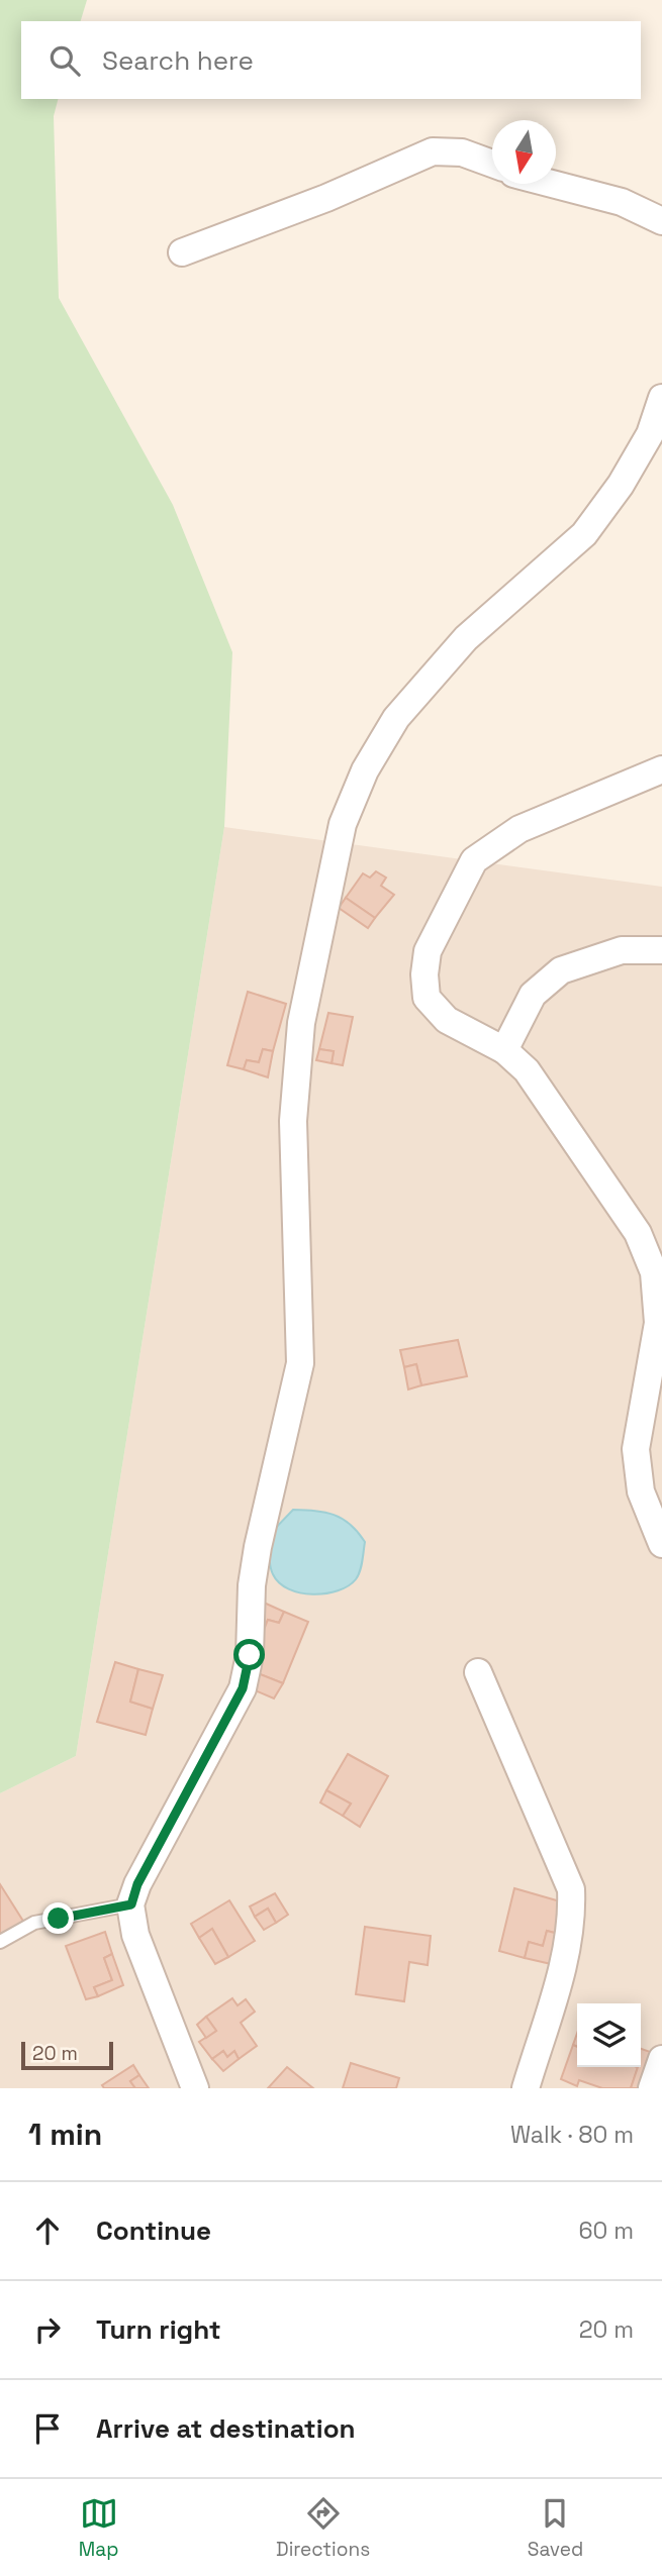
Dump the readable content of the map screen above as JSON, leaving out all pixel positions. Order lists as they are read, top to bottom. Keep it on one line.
{"scale_bar":"20 m","north":"bottom","page":{"search":"Search here","scale":"20 m","heading":["1 min","Walk · 80 m"],"list":[["Continue","60 m"],["Turn right","20 m"],"Arrive at destination"],"nav":["Map","Directions","Saved"]}}
